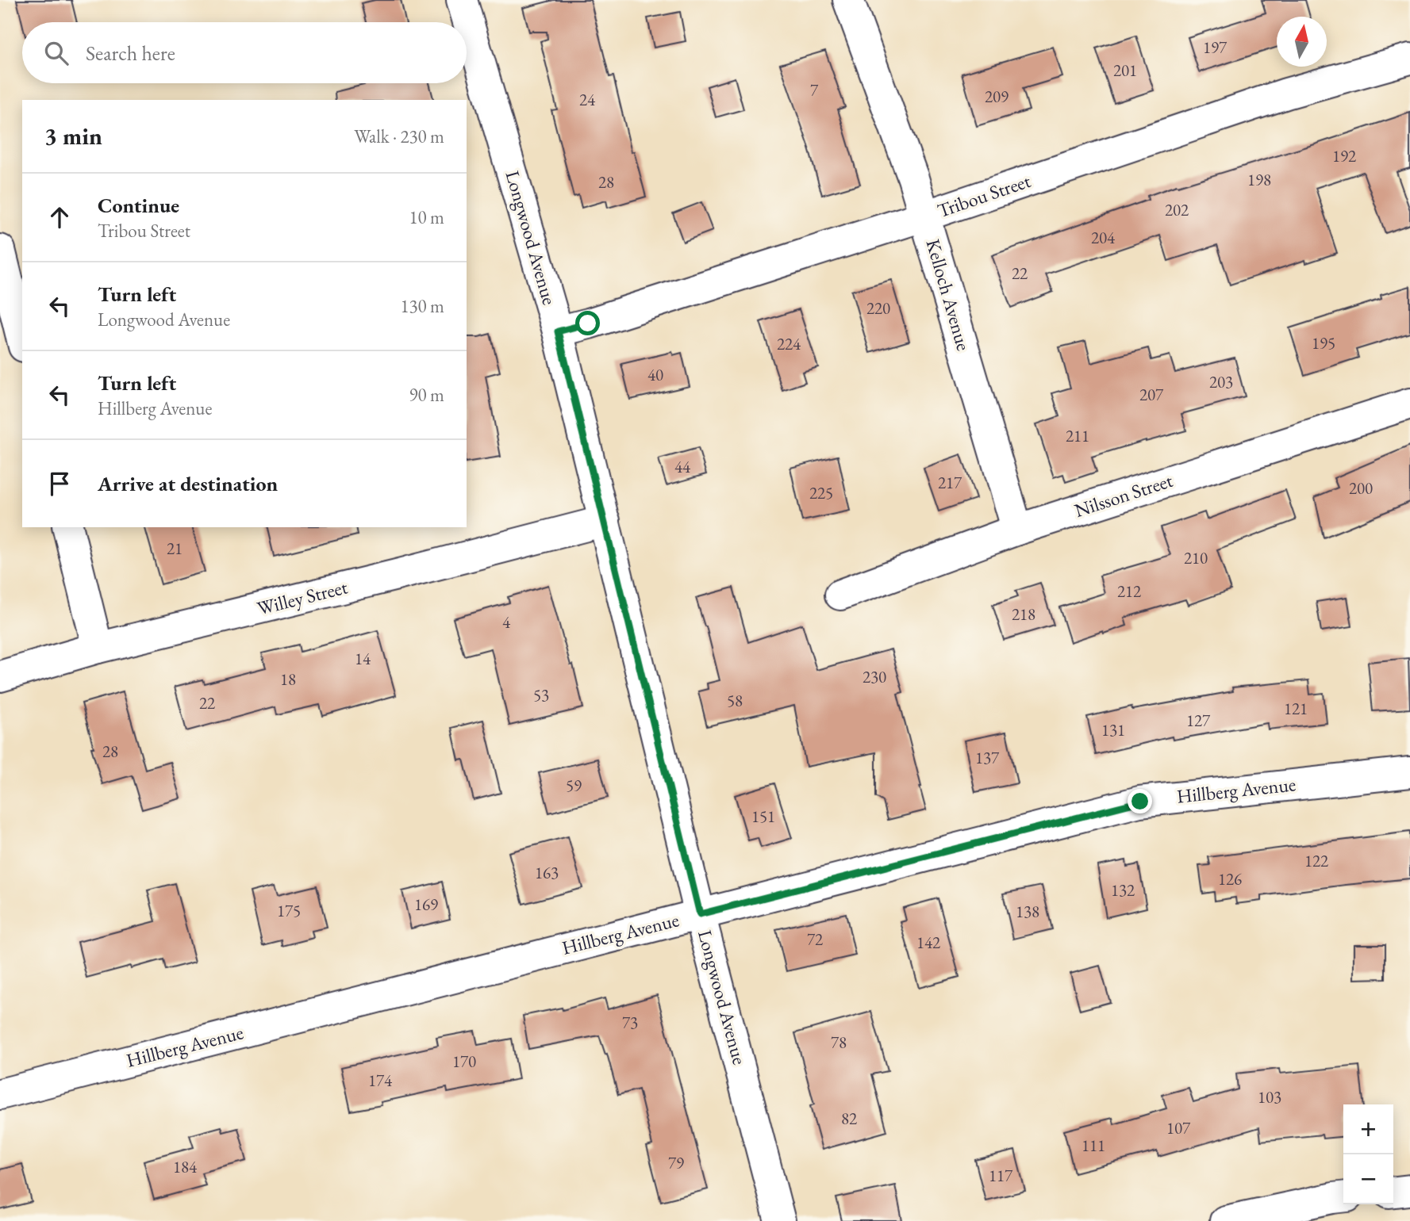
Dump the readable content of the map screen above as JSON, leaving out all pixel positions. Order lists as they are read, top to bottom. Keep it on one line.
{"streets":{"street":["Tribou Street","Longwood Avenue","Kelloch Avenue","Nilsson Street","Willey Street","Hillberg Avenue"]},"crossings":[["Tribou Street","Longwood Avenue"],["Tribou Street","Kelloch Avenue"],["Longwood Avenue","Willey Street"],["Longwood Avenue","Hillberg Avenue"],["Kelloch Avenue","Nilsson Street"]],"house_numbers":["197","201","7","209","24","192","198","28","202","204","22","220","195","224","40","203","207","211","44","217","200","225","21","210","212","218","4","14","230","18","53","58","22","121","127","131","28","137","59","151","122","163","126","132","169","175","138","72","142","73","78","170","174","103","82","107","111","79","184","117"],"north":"top","page":{"search":"Search here","heading":["3 min","Walk · 230 m"],"list":[["Continue","Tribou Street","10 m"],["Turn left","Longwood Avenue","130 m"],["Turn left","Hillberg Avenue","90 m"],"Arrive at destination"],"map_buttons":["+","−"]}}
